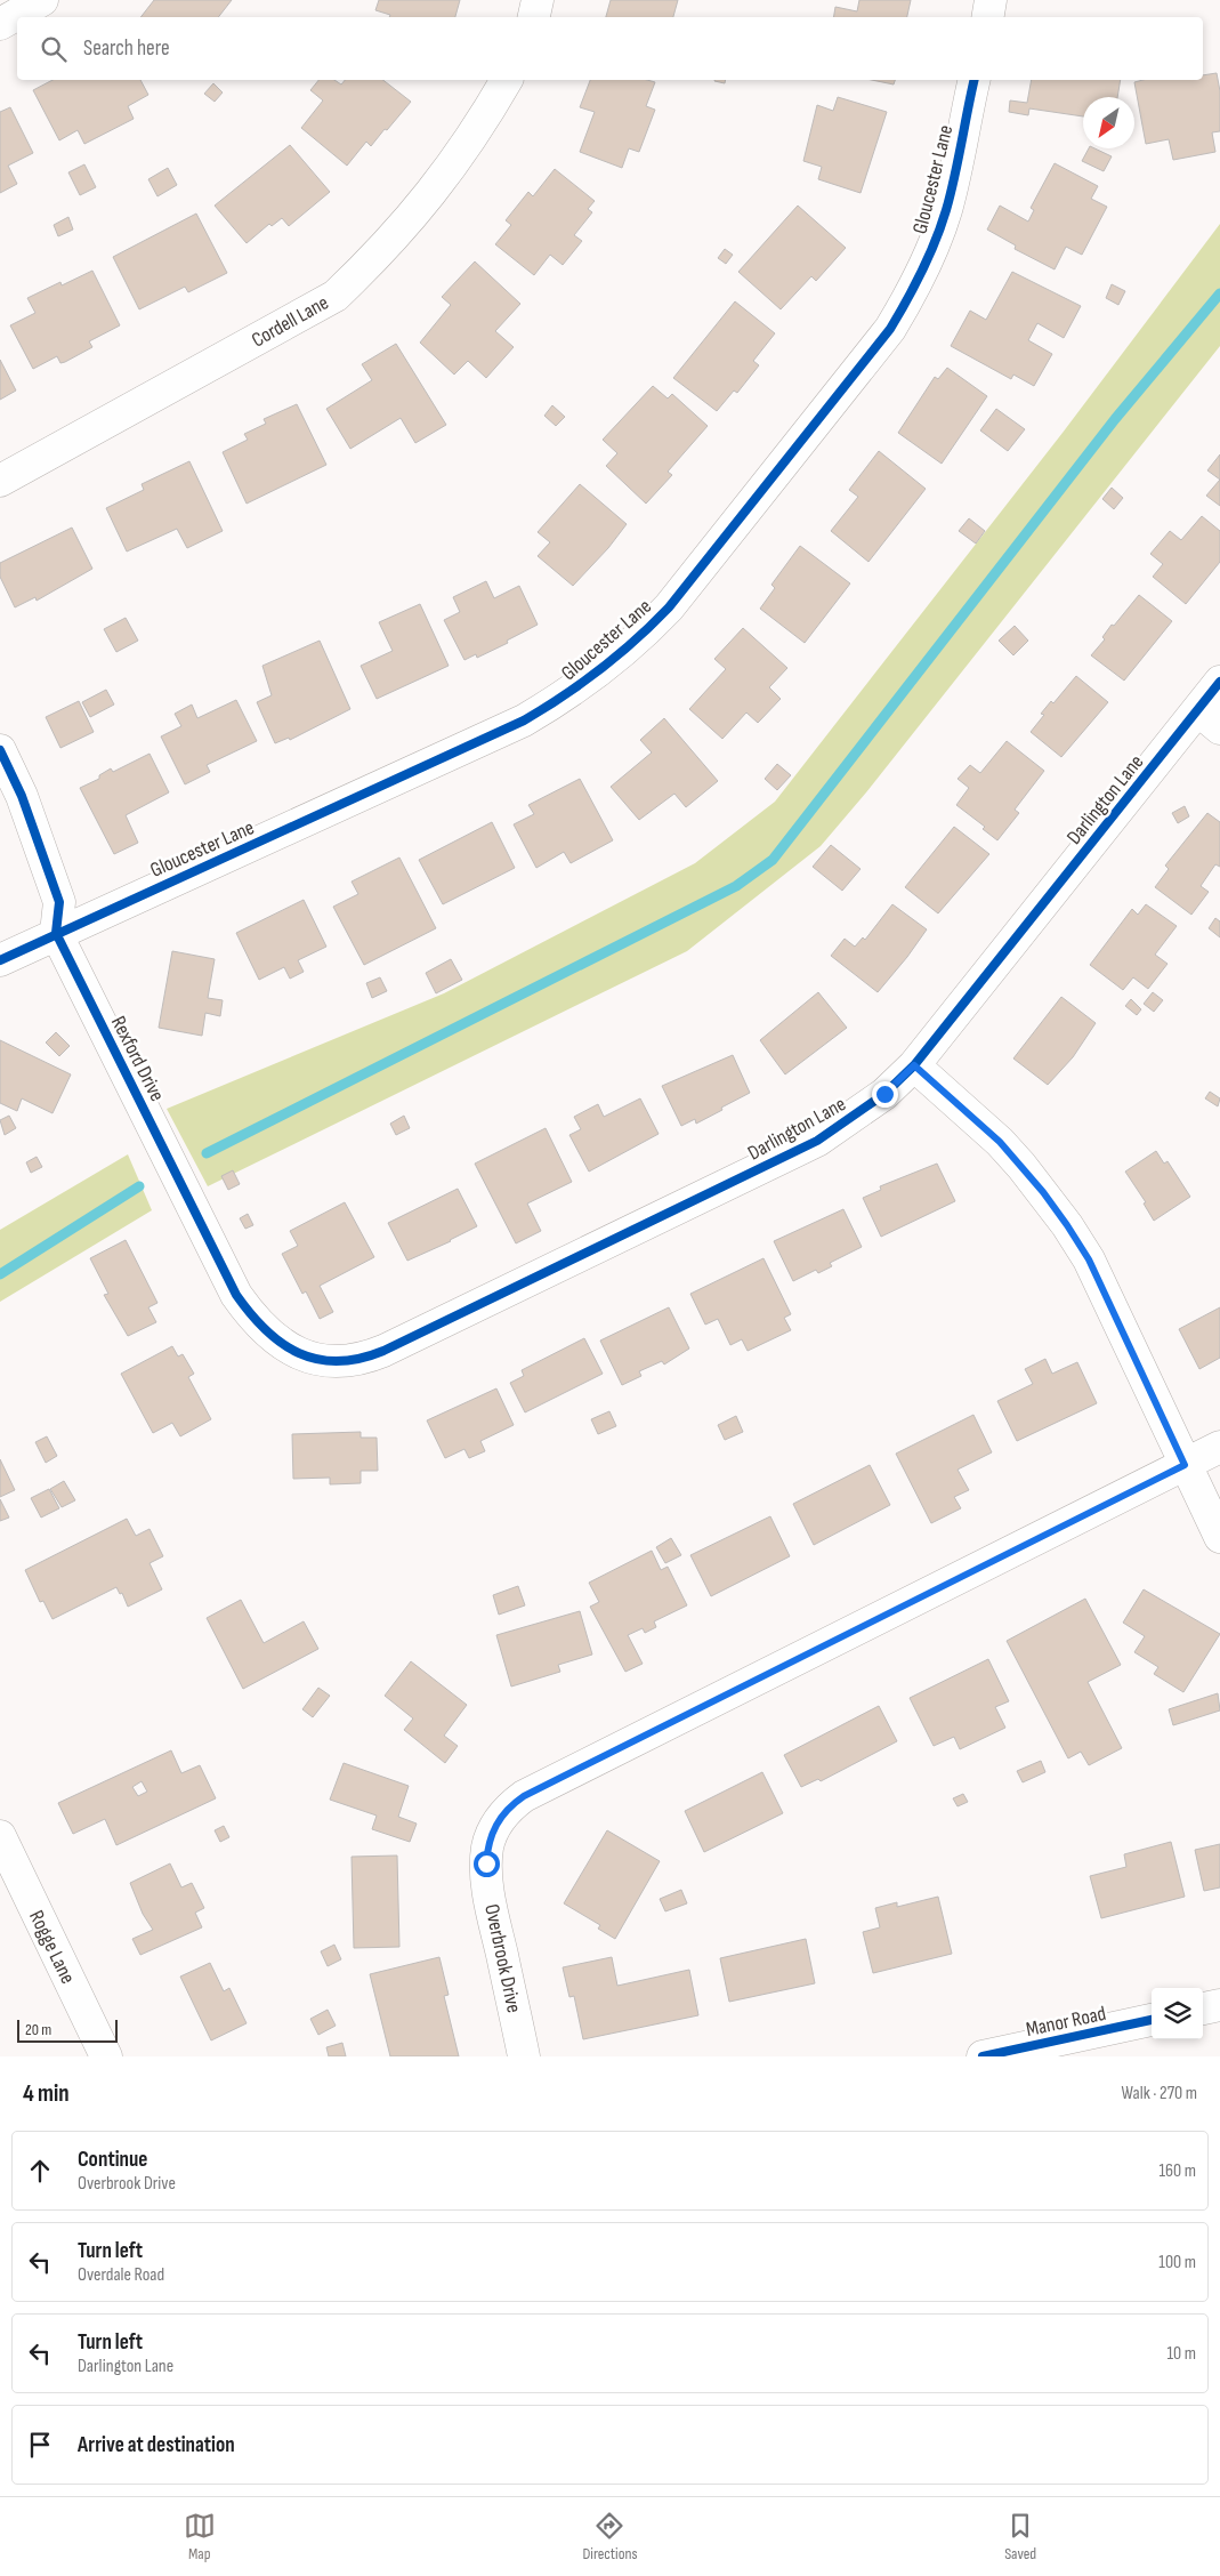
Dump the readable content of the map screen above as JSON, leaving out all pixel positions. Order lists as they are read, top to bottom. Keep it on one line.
{"streets":{"street":["Gloucester Lane","Cordell Lane","Darlington Lane","Rexford Drive","Rogge Lane","Overbrook Drive","Manor Road"]},"crossings":[["Gloucester Lane","Rexford Drive"],["Darlington Lane","Rexford Drive"]],"scale_bar":"20 m","north":"bottom left","page":{"search":"Search here","scale":"20 m","heading":["4 min","Walk · 270 m"],"list":[["Continue","Overbrook Drive","160 m"],["Turn left","Overdale Road","100 m"],["Turn left","Darlington Lane","10 m"],"Arrive at destination"],"nav":["Map","Directions","Saved"]}}
